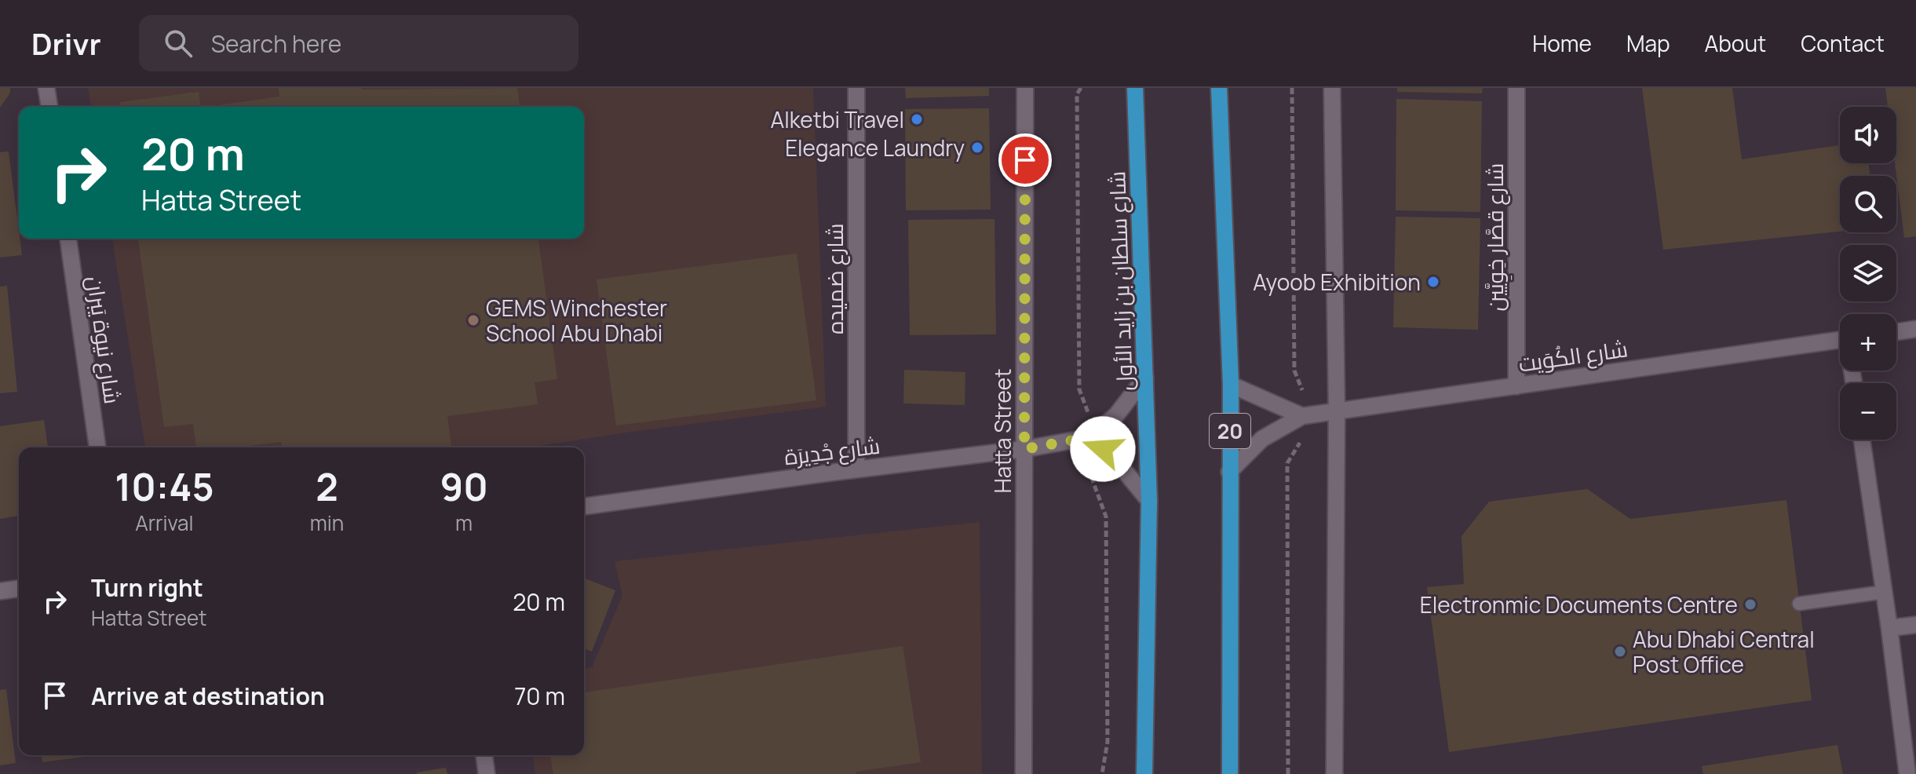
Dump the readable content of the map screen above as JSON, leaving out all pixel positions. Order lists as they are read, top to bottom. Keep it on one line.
{"streets":{"main road":["شارع سلطان بن زايد الأول","20"],"street":["شارع قصَّار خِوِيَّين","شارع ضميده","شارع نيوة يَبران","شارع الكُوَيت","Hatta Street","شارع جْدِيرَة"]},"crossings":[["شارع قصَّار خِوِيَّين","شارع الكُوَيت"],["شارع ضميده","شارع جْدِيرَة"],["شارع الكُوَيت","20"],["Hatta Street","شارع جْدِيرَة"]],"places":["Alketbi Travel","Elegance Laundry","Ayoob Exhibition","GEMS Winchester School Abu Dhabi","Electronmic Documents Centre","Abu Dhabi Central Post Office"],"page":{"header":"Drivr","search":"Search here","nav":["Home","Map","About","Contact"],"map_buttons":["+","−"],"turn":["20 m","Hatta Street"],"eta":["10:45","Arrival","2","min","90","m"],"list":[{"name":"Turn right","note":"Hatta Street","value":"20 m"},{"name":"Arrive at destination","value":"70 m"}]}}
